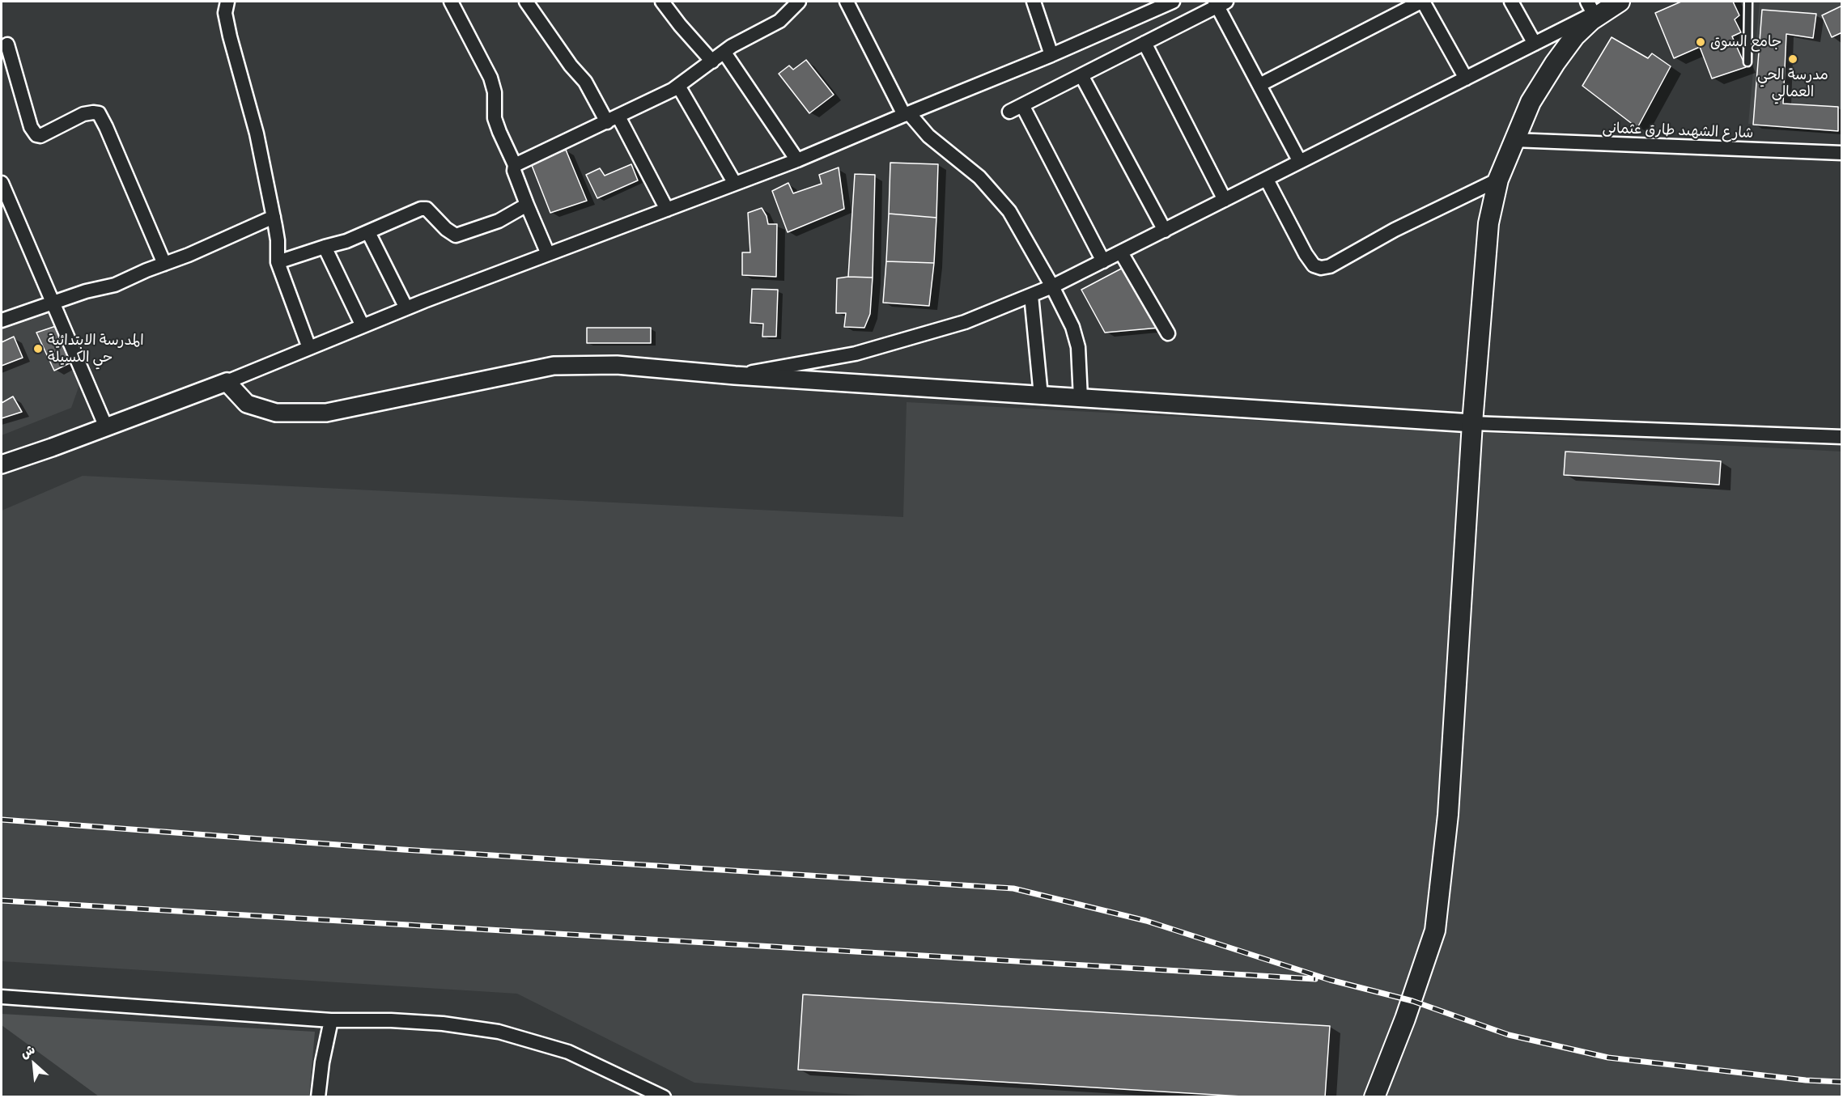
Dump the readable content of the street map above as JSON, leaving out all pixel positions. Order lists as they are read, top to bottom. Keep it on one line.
{"streets":{"street":["شارع الشهىد طارق عثمانى"]},"places":["جامع السوق","مدرسة الحي العمالي","المدرسة الابتدائية حي الكسيلة"],"north":"top left"}
